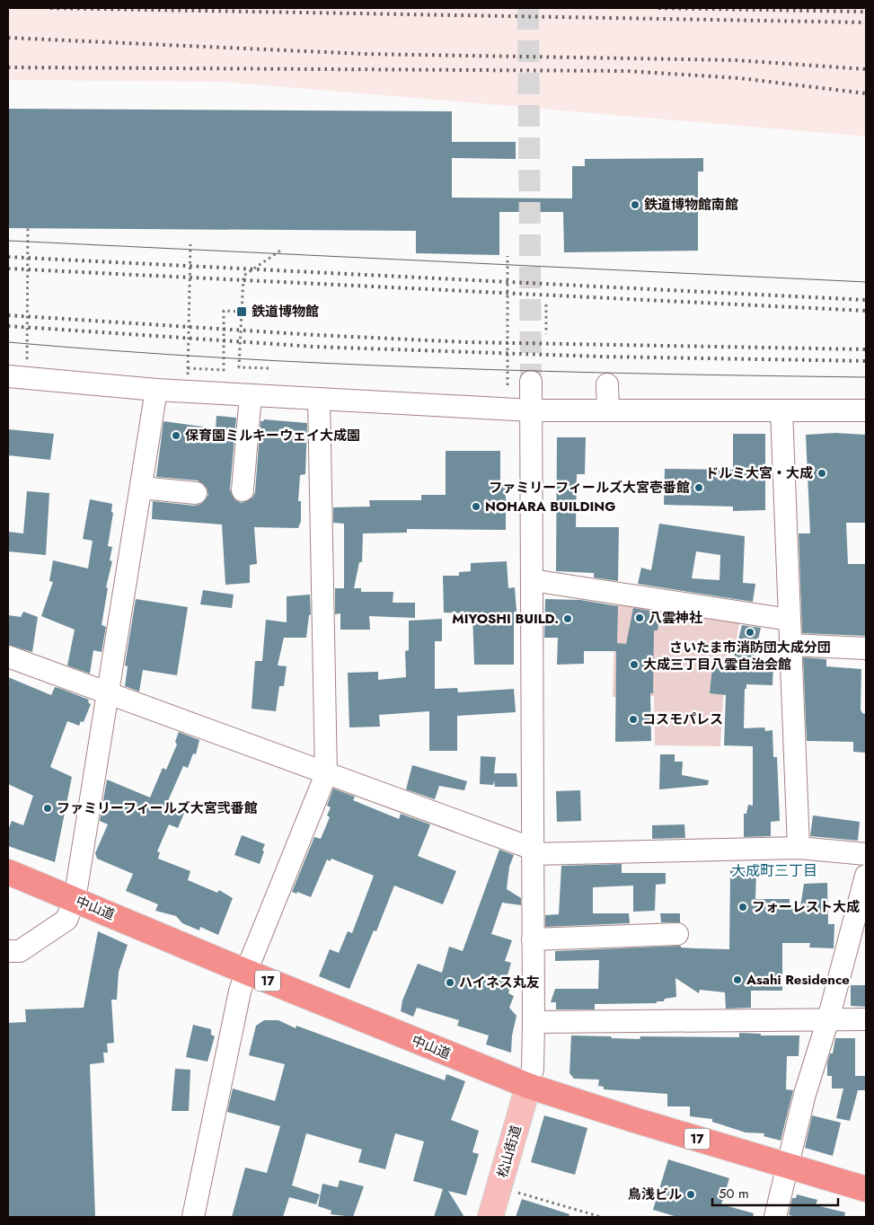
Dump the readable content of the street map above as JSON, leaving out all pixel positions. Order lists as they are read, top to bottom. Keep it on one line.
{"streets":{"highway":["中山道","17"],"main road":["松山街道"]},"crossings":[["中山道","松山街道"]],"districts":["大成町三丁目"],"places":{"other":["鉄道博物館南館","保育園ミルキーウェイ大成園","ドルミ大宮・大成","ファミリーフィールズ大宮壱番館","NOHARA BUILDING","八雲神社","MIYOSHI BUILD.","さいたま市消防団大成分団","大成三丁目八雲自治会館","コスモパレス","ファミリーフィールズ大宮弐番館","フォーレスト大成","Asahi Residence","ハイネス丸友","鳥浅ビル"],"transit":["鉄道博物館"]},"scale_bar":"50 m"}
